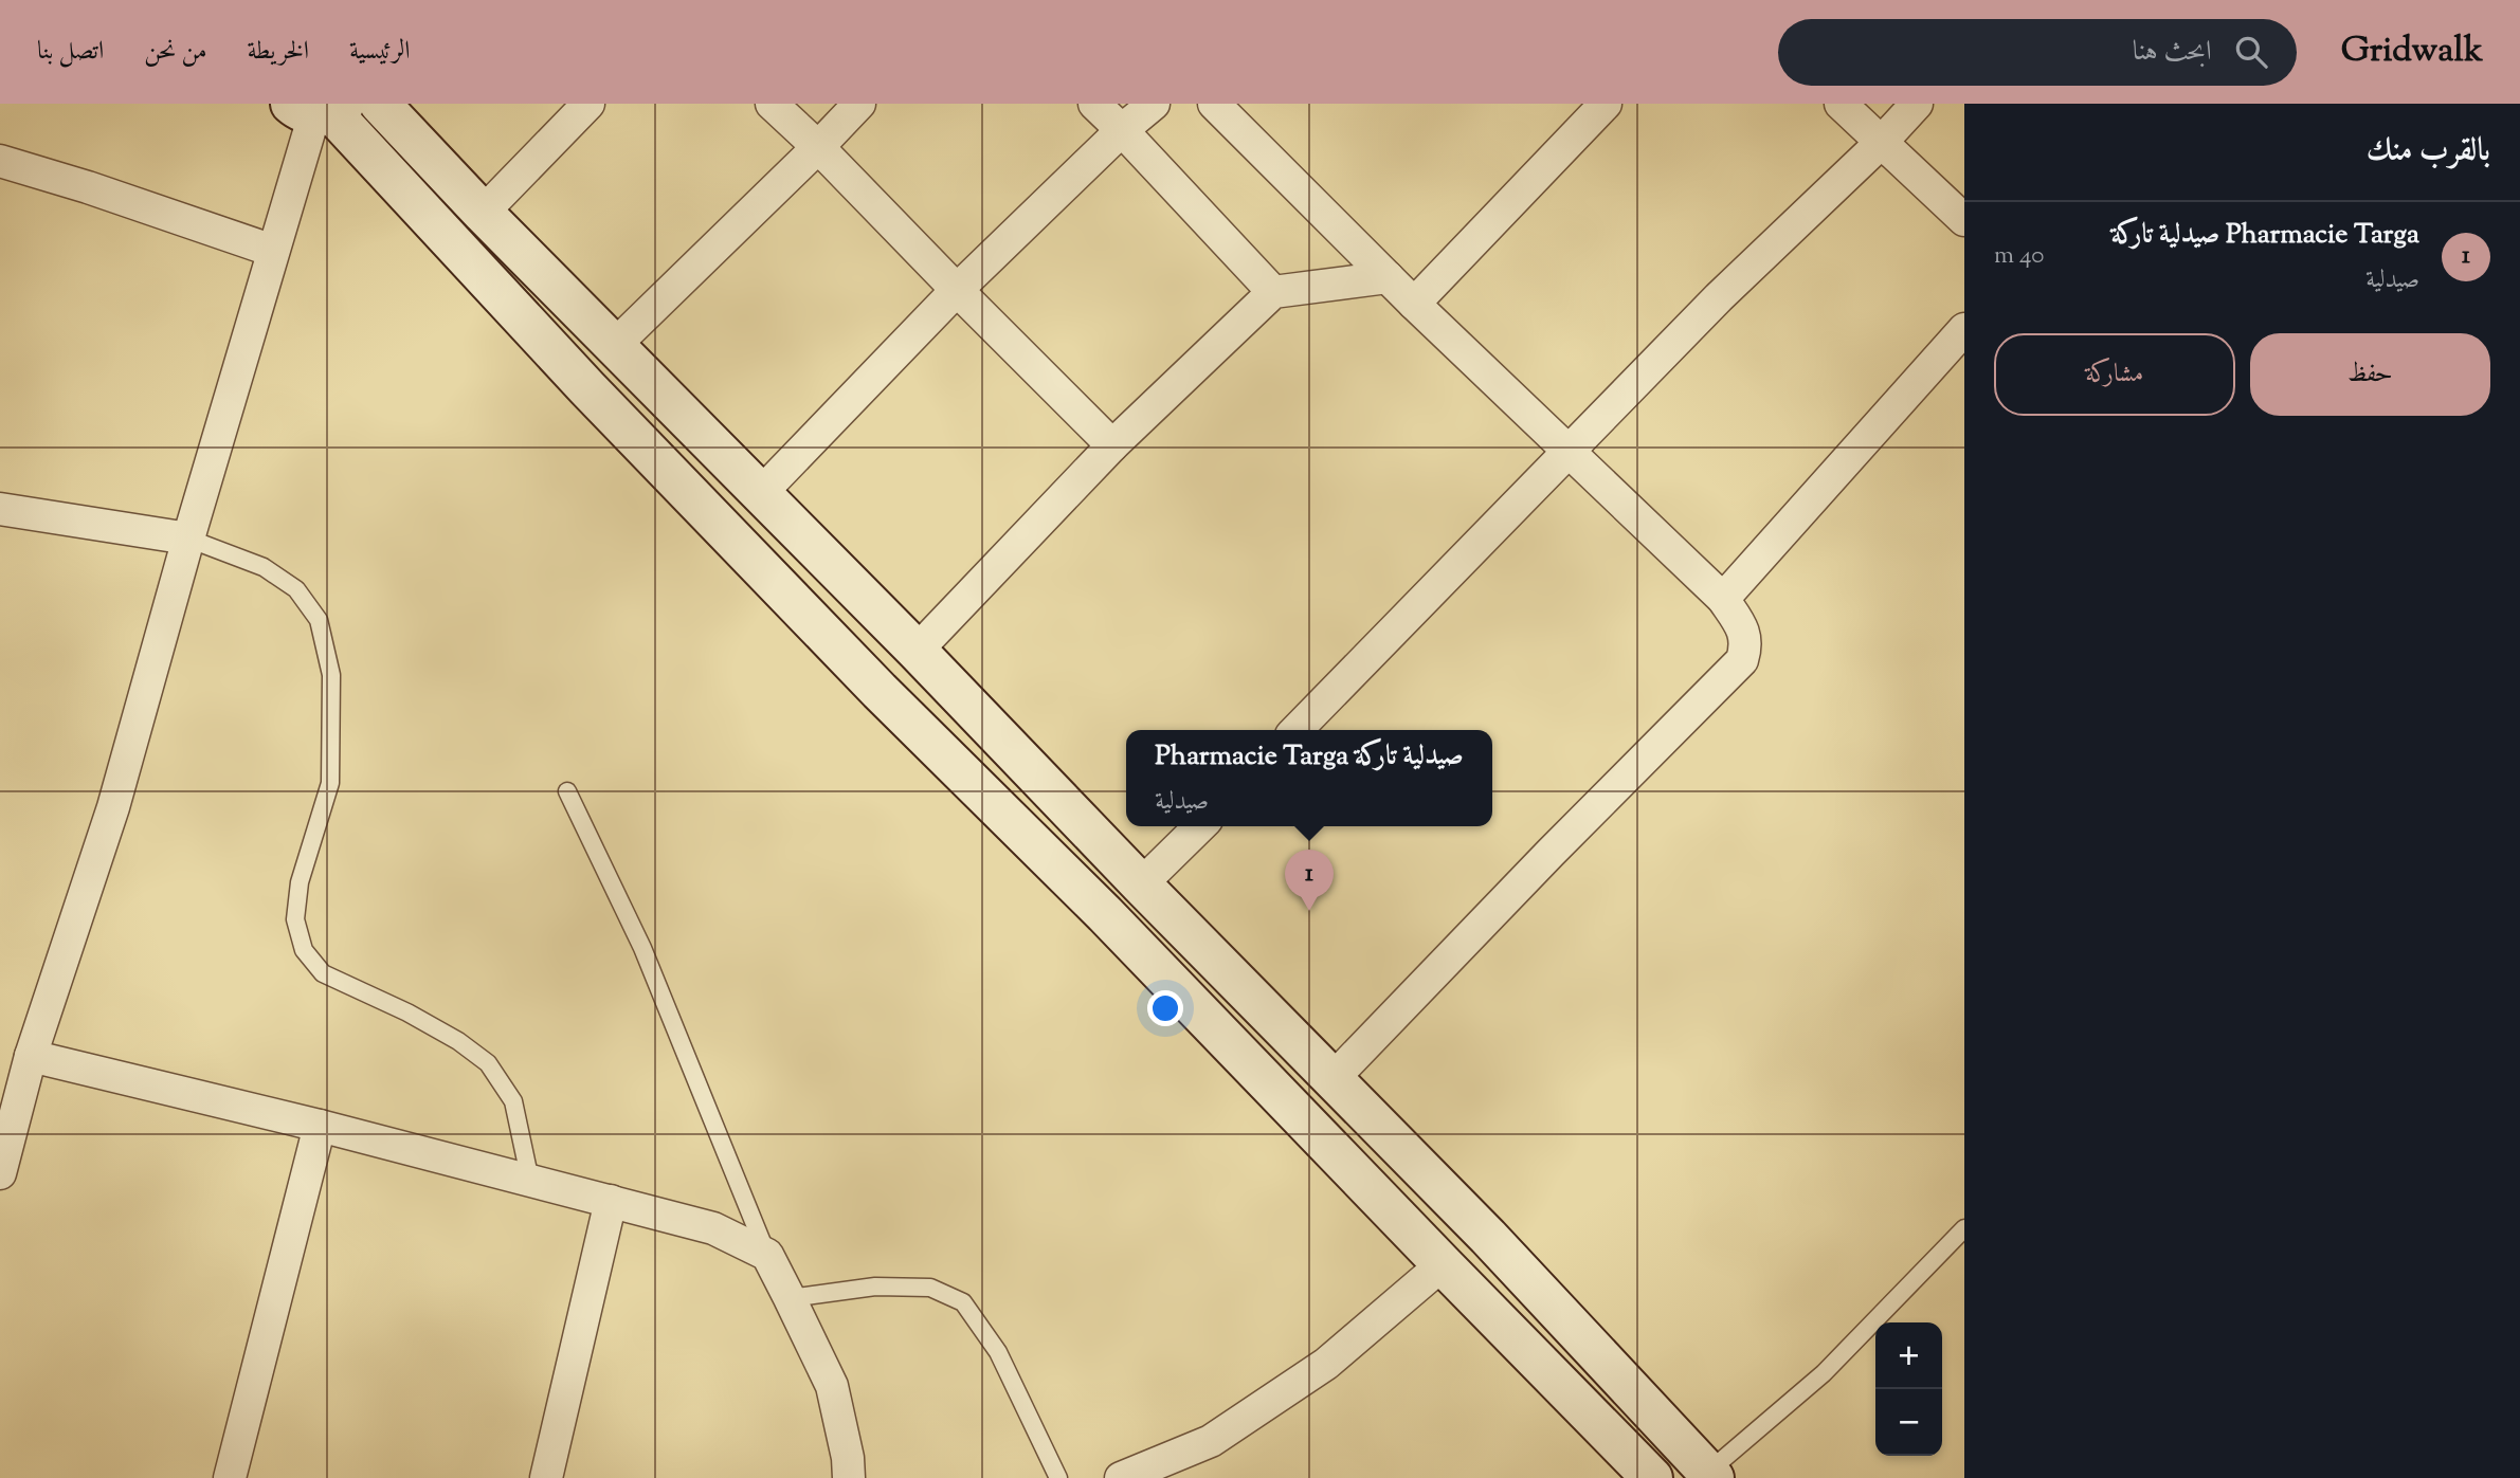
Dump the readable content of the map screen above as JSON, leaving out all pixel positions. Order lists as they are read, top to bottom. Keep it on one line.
{"page":{"header":"Gridwalk","search":"ابحث هنا","nav":["الرئيسية","الخريطة","من نحن","اتصل بنا"],"heading":"بالقرب منك","list":[{"mark":"1","name":"Pharmacie Targa صيدلية تاركة","note":"صيدلية","value":"40 m"}],"buttons":["حفظ","مشاركة"],"popup":["Pharmacie Targa صيدلية تاركة","صيدلية"],"pins":"1","map_buttons":["+","−"]}}
